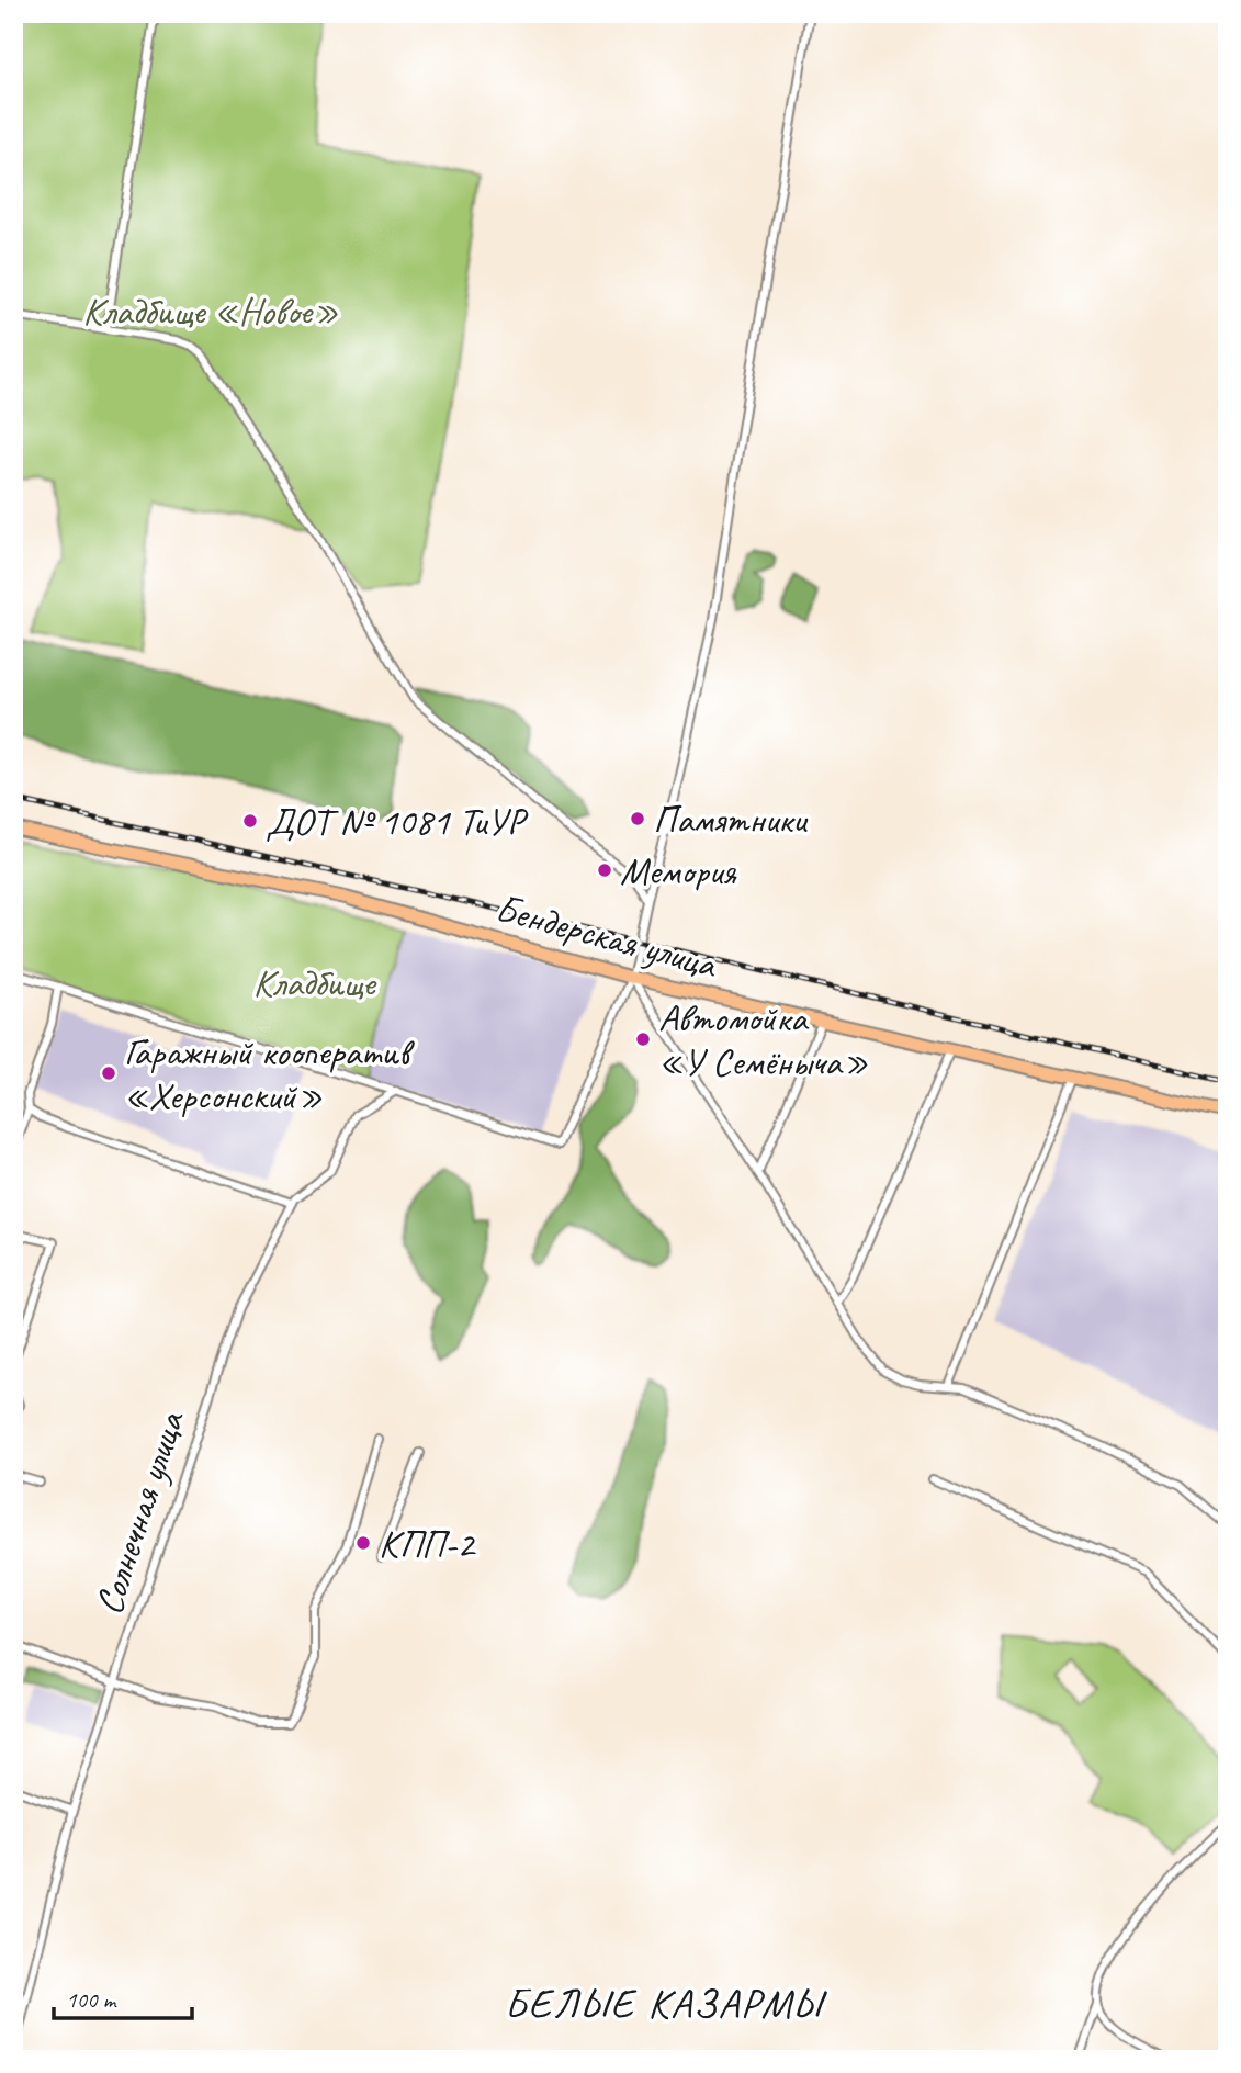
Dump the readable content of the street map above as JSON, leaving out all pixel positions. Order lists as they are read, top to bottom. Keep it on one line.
{"streets":{"main road":["Бендерская улица"],"street":["Солнечная улица"]},"districts":["БЕЛЫЕ КАЗАРМЫ"],"parks":["Кладбище «Новое»","Кладбище"],"places":["Памятники","ДОТ № 1081 ТиУР","Мемория","Автомойка «У Семёныча»","Гаражный кооператив «Херсонский»","КПП-2"],"scale_bar":"100 m"}
